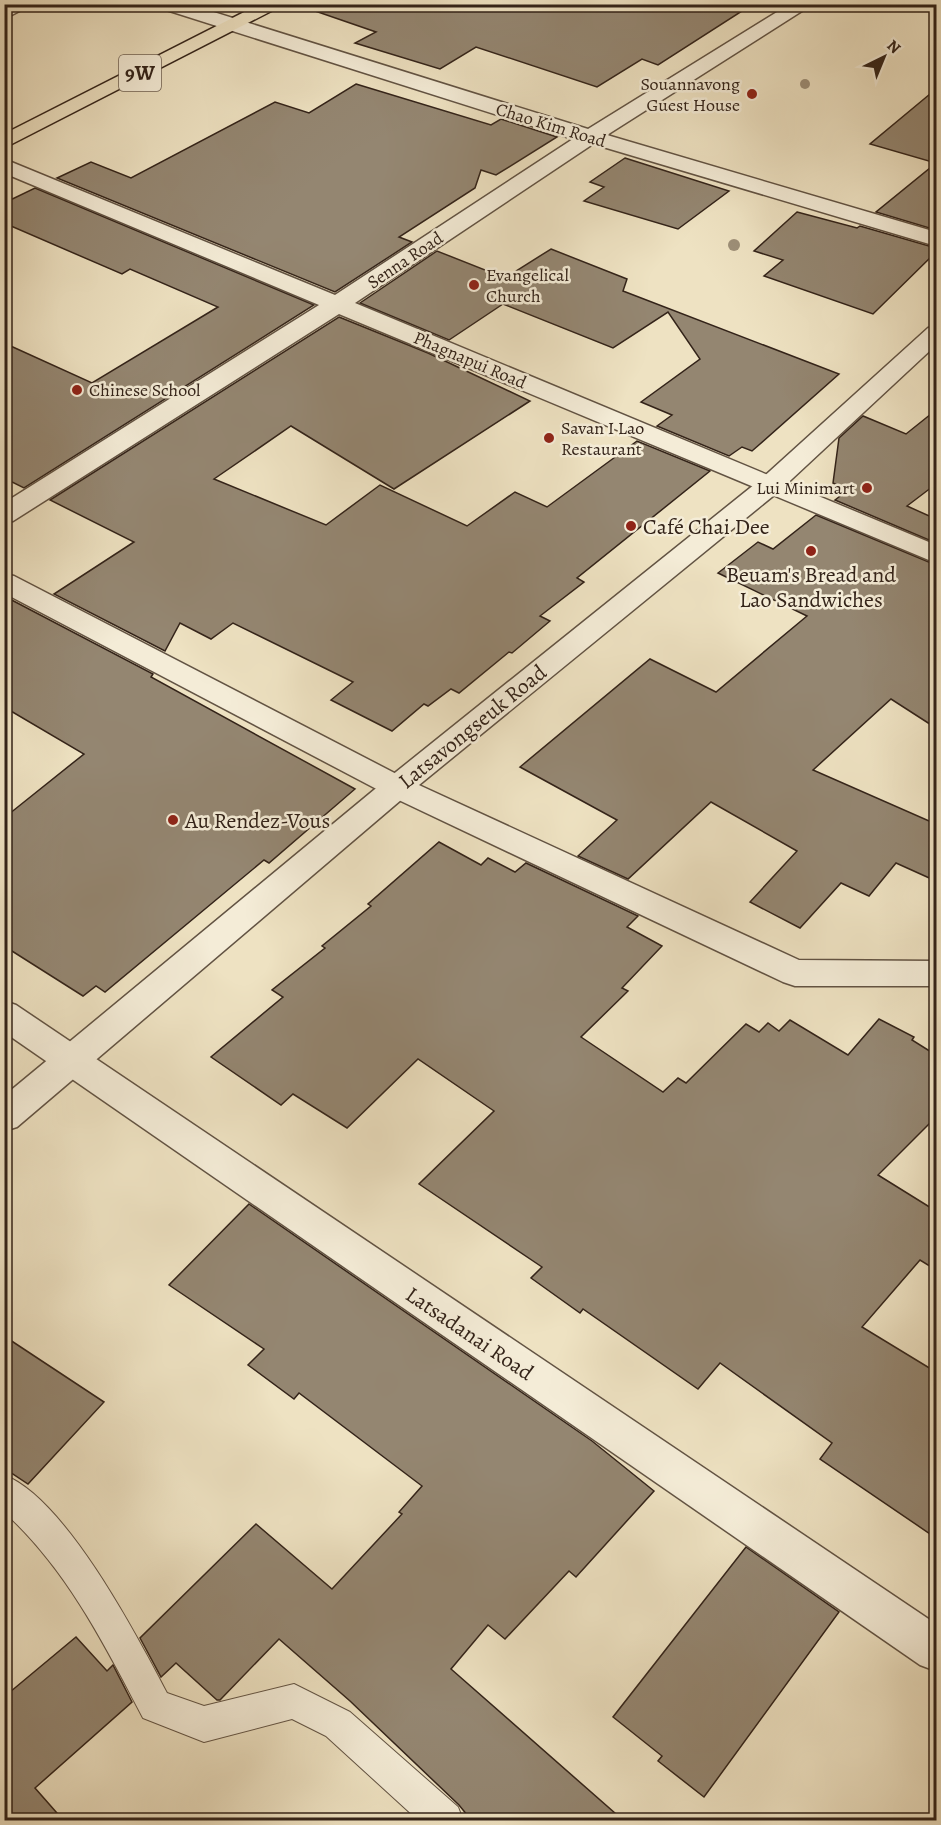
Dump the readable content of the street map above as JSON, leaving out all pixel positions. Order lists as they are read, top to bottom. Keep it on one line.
{"streets":{"main road":["9W"],"street":["Chao Kim Road","Senna Road","Phagnapui Road","Latsavongseuk Road","Latsadanai Road"]},"crossings":[["9W","Chao Kim Road"],["Chao Kim Road","Senna Road"],["Senna Road","Phagnapui Road"],["Phagnapui Road","Latsavongseuk Road"],["Latsavongseuk Road","Latsadanai Road"]],"places":["Souannavong Guest House","Evangelical Church","Chinese School","Savan I Lao Restaurant","Lui Minimart","Café Chai Dee","Beuam's Bread and Lao Sandwiches","Au Rendez-Vous"],"north":"top right"}
